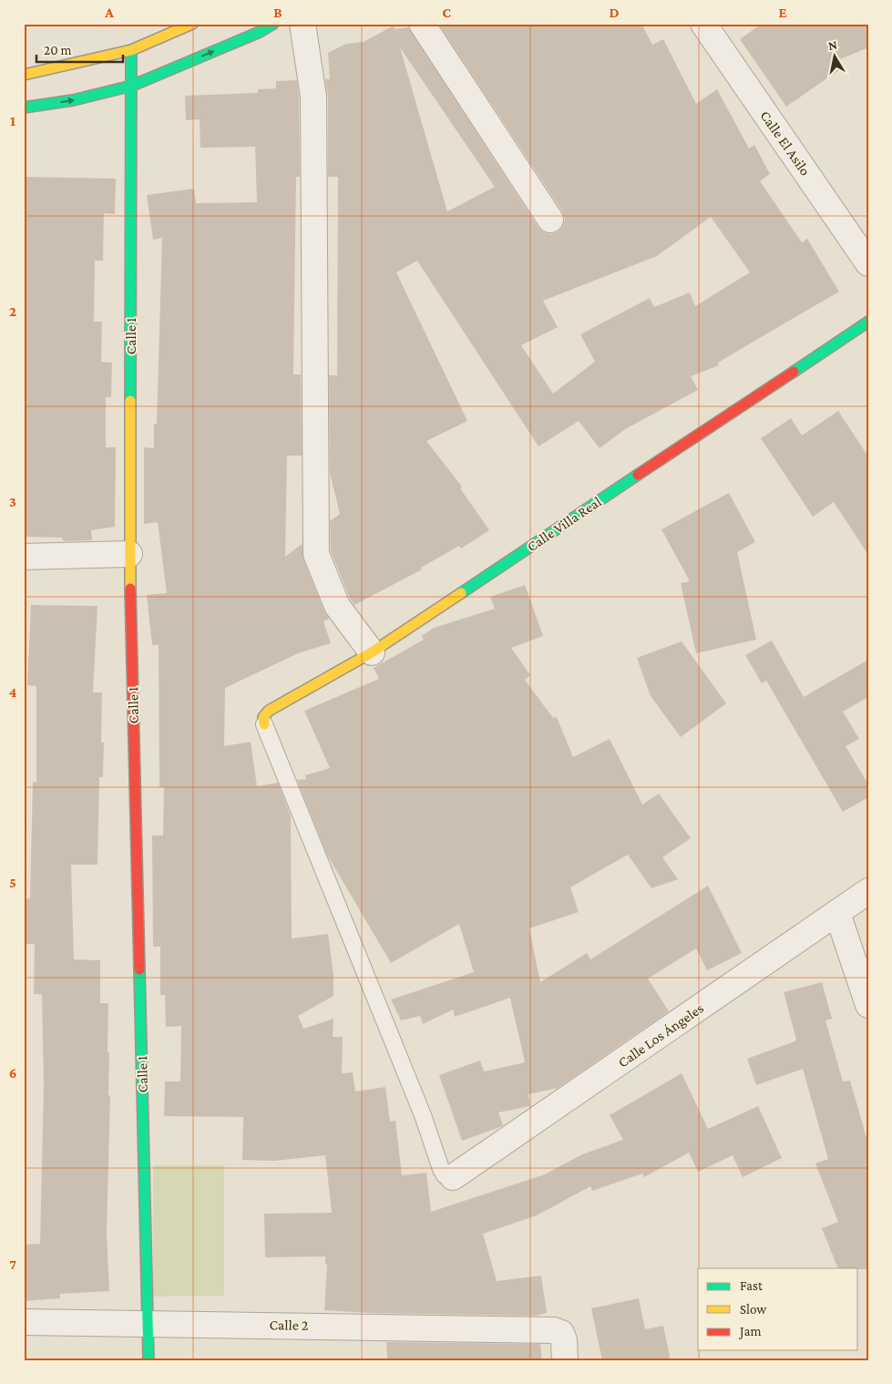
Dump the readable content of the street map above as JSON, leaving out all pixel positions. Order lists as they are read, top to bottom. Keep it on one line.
{"streets":{"street":["Calle El Asilo","Calle 1","Calle Villa Real","Calle Los Ángeles","Calle 2"]},"crossings":[["Calle 1","Calle 2"]],"legend":["Fast","Slow","Jam"],"scale_bar":"20 m","north":"top","grid":{"columns":["A","B","C","D","E"],"rows":["1","2","3","4","5","6","7"]}}
